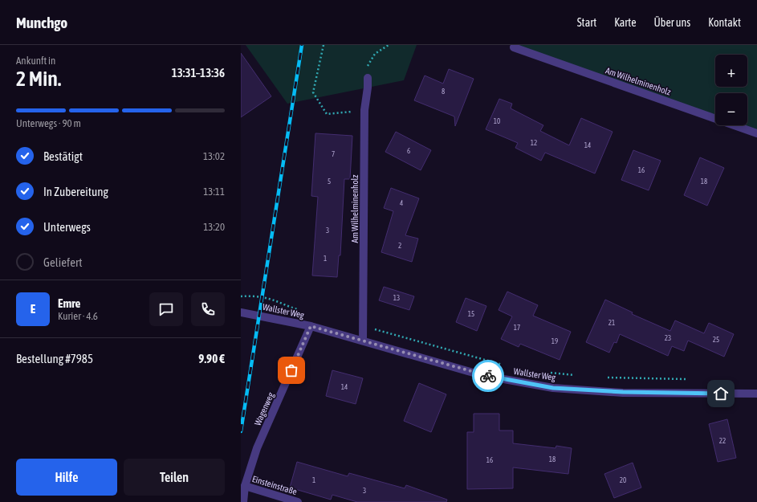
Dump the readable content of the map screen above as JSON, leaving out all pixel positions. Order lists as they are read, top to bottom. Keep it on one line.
{"streets":{"street":["Am Wilhelminenholz","Wallster Weg","Wagenweg","Einsteinstraße"]},"crossings":[["Am Wilhelminenholz","Wallster Weg"],["Wallster Weg","Wagenweg"],["Wagenweg","Einsteinstraße"]],"house_numbers":["8","10","12","14","6","7","16","5","18","4","3","2","1","13","15","21","17","23","25","19","14","22","18","16","1","20","3"],"page":{"header":"Munchgo","nav":["Start","Karte","Über uns","Kontakt"],"heading":["2 Min.","Ankunft in","13:31–13:36"],"panel":["Emre","Kurier · 4.6","Bestellung #7985","9.90 €"],"map_buttons":["+","−"],"bar":"Unterwegs · 90 m","list":[["Bestätigt","13:02"],["In Zubereitung","13:11"],["Unterwegs","13:20"],"Geliefert"],"round":"E","buttons":["Hilfe","Teilen"]}}
